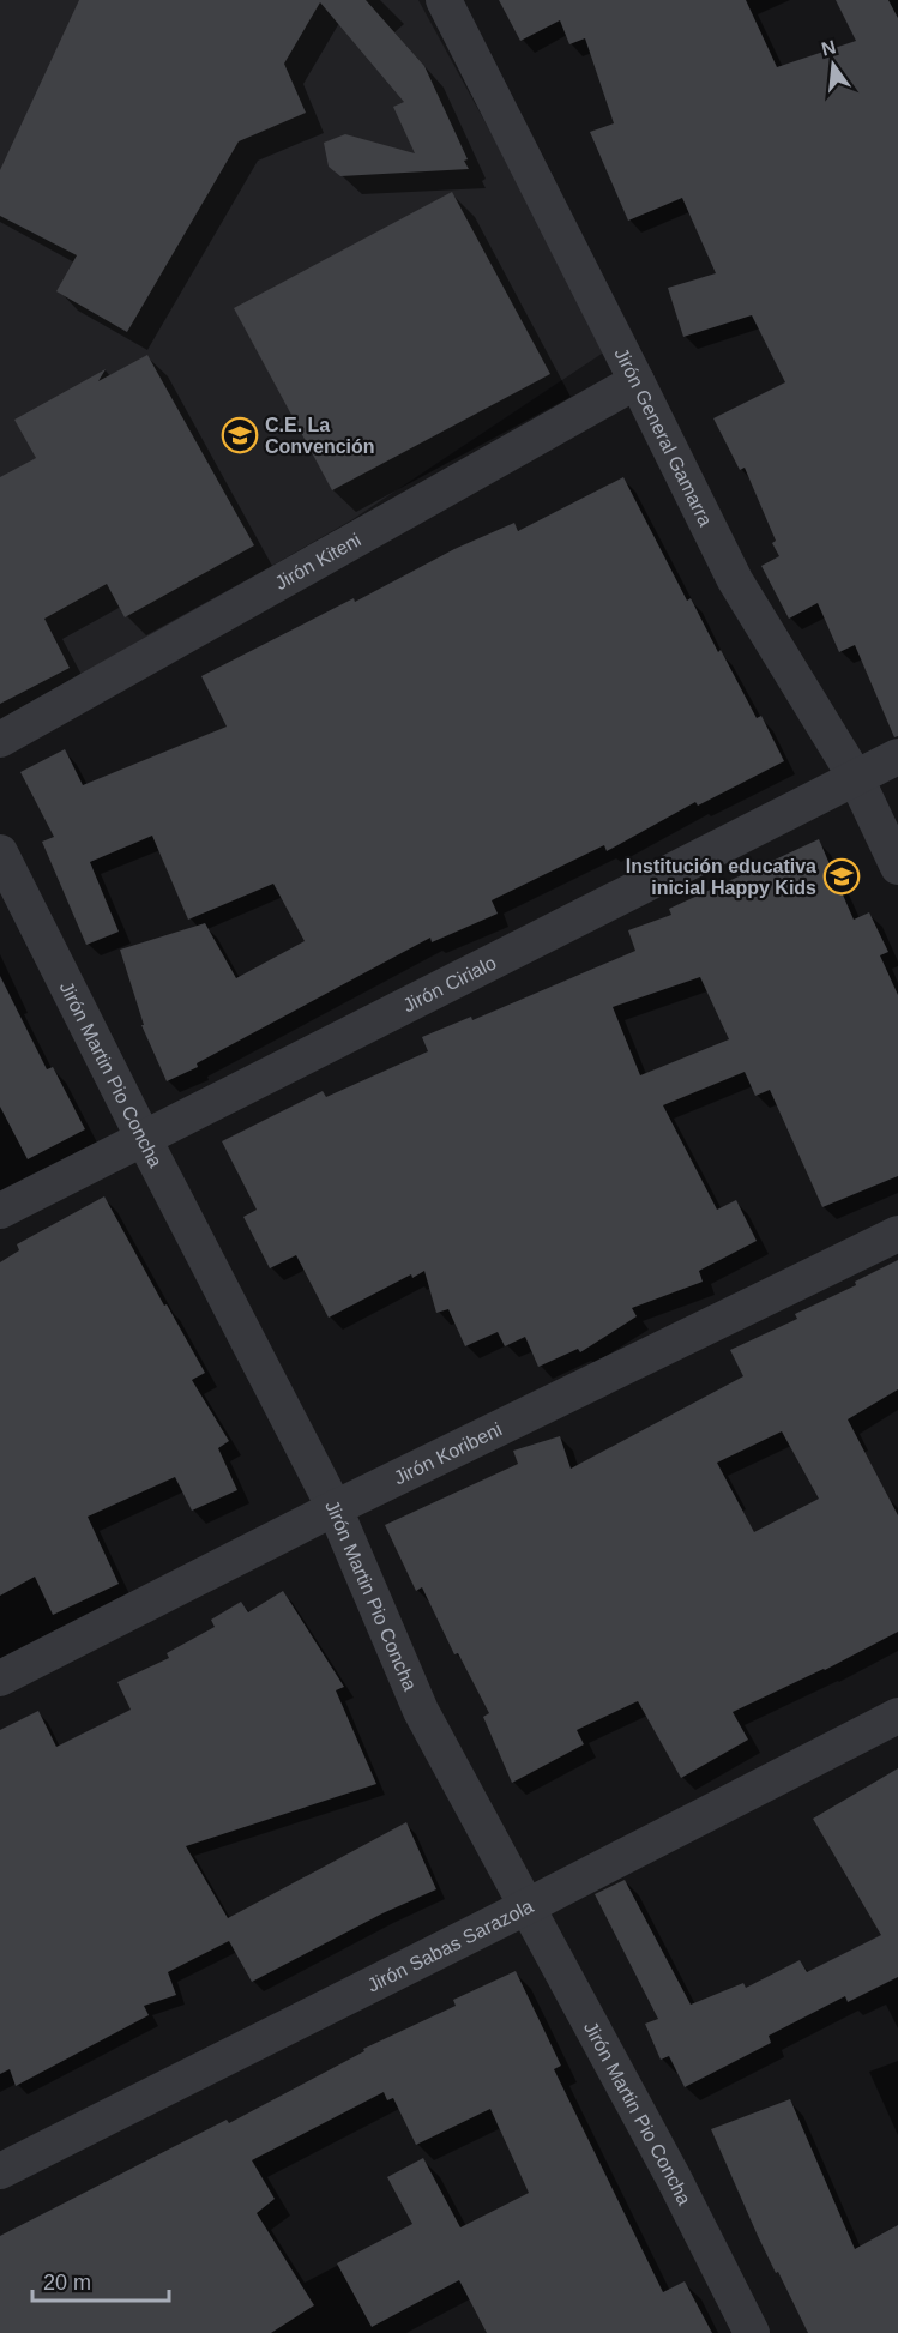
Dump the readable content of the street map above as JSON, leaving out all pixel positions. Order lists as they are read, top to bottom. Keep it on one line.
{"streets":{"street":["Jirón General Gamarra","Jirón Kiteni","Jirón Cirialo","Jirón Martin Pio Concha","Jirón Koribeni","Jirón Sabas Sarazola"]},"crossings":[["Jirón General Gamarra","Jirón Kiteni"],["Jirón General Gamarra","Jirón Cirialo"],["Jirón Cirialo","Jirón Martin Pio Concha"],["Jirón Martin Pio Concha","Jirón Koribeni"],["Jirón Martin Pio Concha","Jirón Sabas Sarazola"]],"places":{"school or university":["C.E. La Convención","Institución educativa inicial Happy Kids"]},"scale_bar":"20 m","north":"top"}
